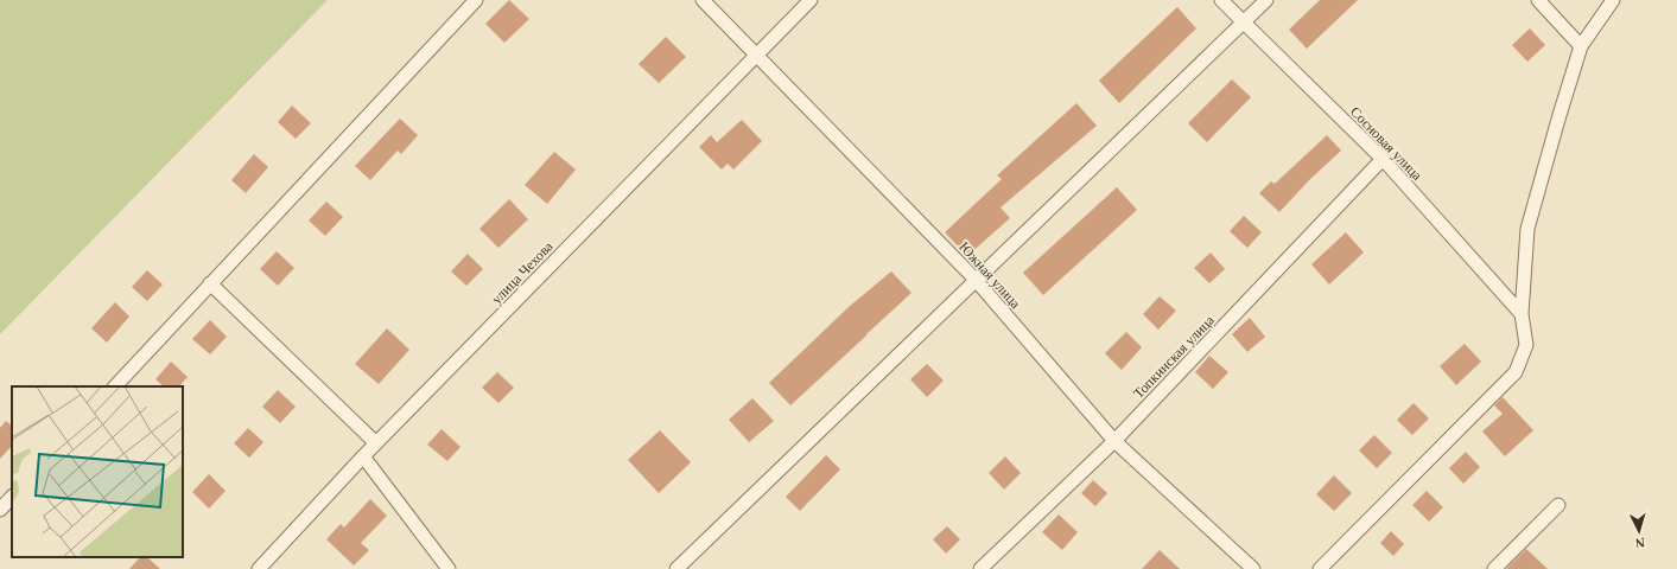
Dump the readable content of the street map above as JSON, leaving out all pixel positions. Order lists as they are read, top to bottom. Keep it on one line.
{"streets":{"street":["Сосновая улица","улица Чехова","Южная улица","Топкинская улица"]},"crossings":[["Сосновая улица","Топкинская улица"],["улица Чехова","Южная улица"],["Южная улица","Топкинская улица"]],"north":"bottom"}
